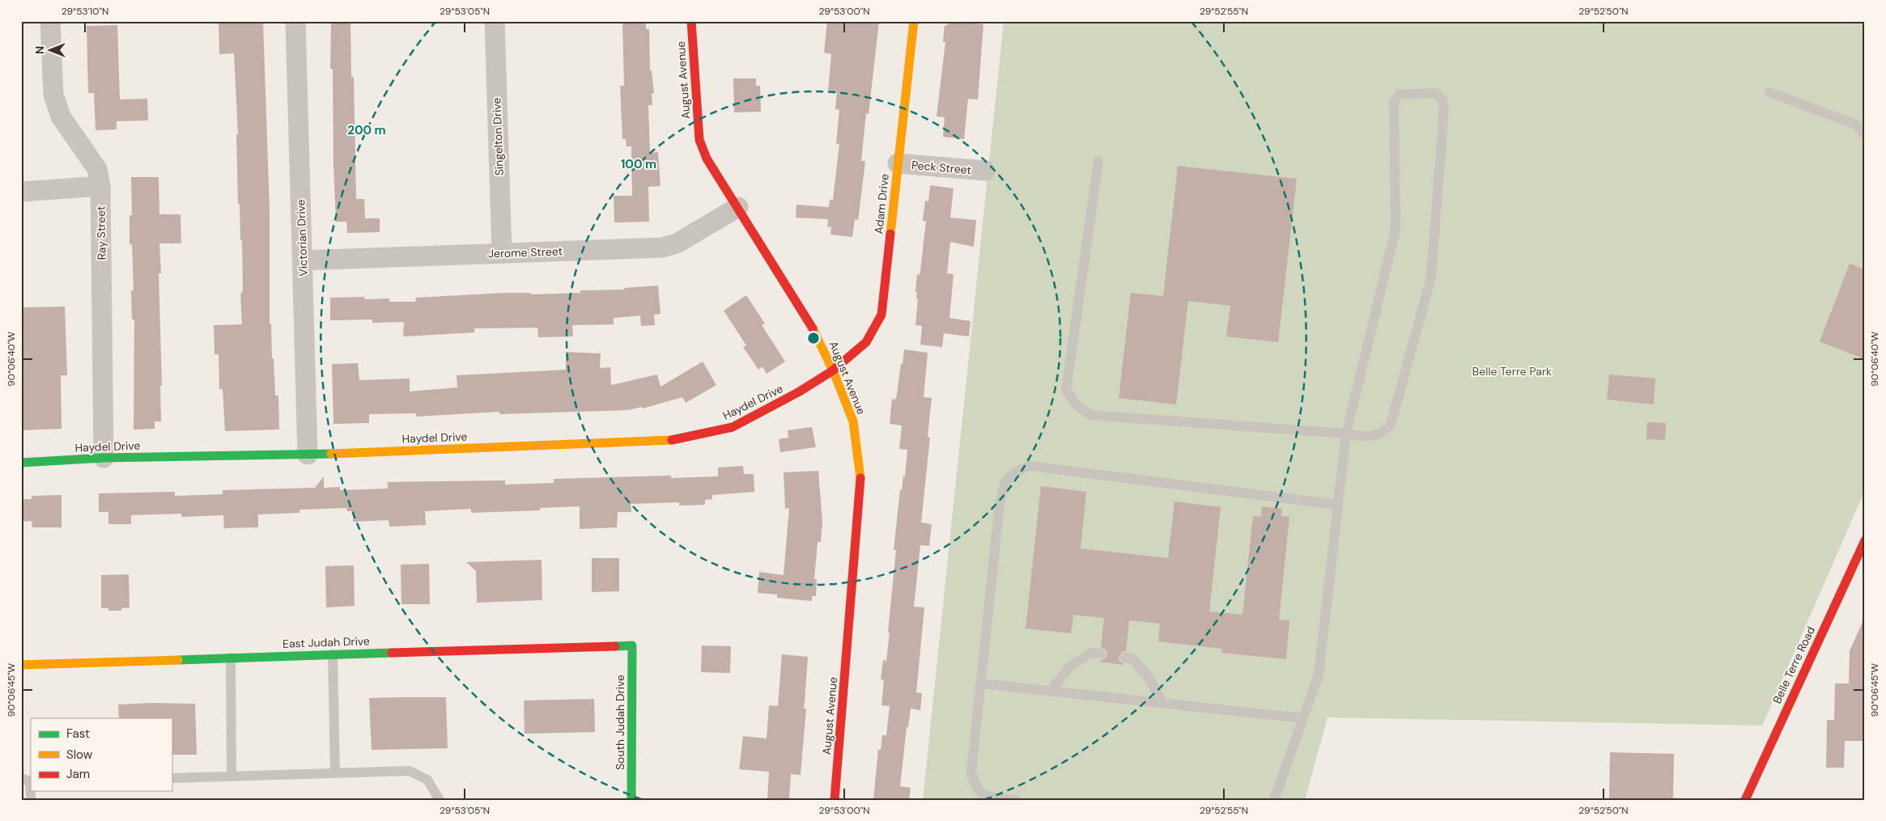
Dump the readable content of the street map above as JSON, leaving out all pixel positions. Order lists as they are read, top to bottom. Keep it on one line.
{"streets":{"street":["August Avenue","Singelton Drive","Peck Street","Adam Drive","Ray Street","Victorian Drive","Jerome Street","Haydel Drive","East Judah Drive","Belle Terre Road","South Judah Drive"]},"crossings":[["August Avenue","Adam Drive"],["August Avenue","Jerome Street"],["August Avenue","Haydel Drive"],["Singelton Drive","Jerome Street"],["Peck Street","Adam Drive"],["Adam Drive","Haydel Drive"],["Ray Street","Haydel Drive"],["Victorian Drive","Jerome Street"],["Victorian Drive","Haydel Drive"],["East Judah Drive","South Judah Drive"]],"parks":["Belle Terre Park"],"legend":["Fast","Slow","Jam"],"north":"left","coordinates":["29°53'10\"N","29°53'05\"N","29°53'00\"N","29°52'55\"N","29°52'50\"N","90°06'40\"W","90°06'45\"W"],"rings":["200 m","100 m"]}
